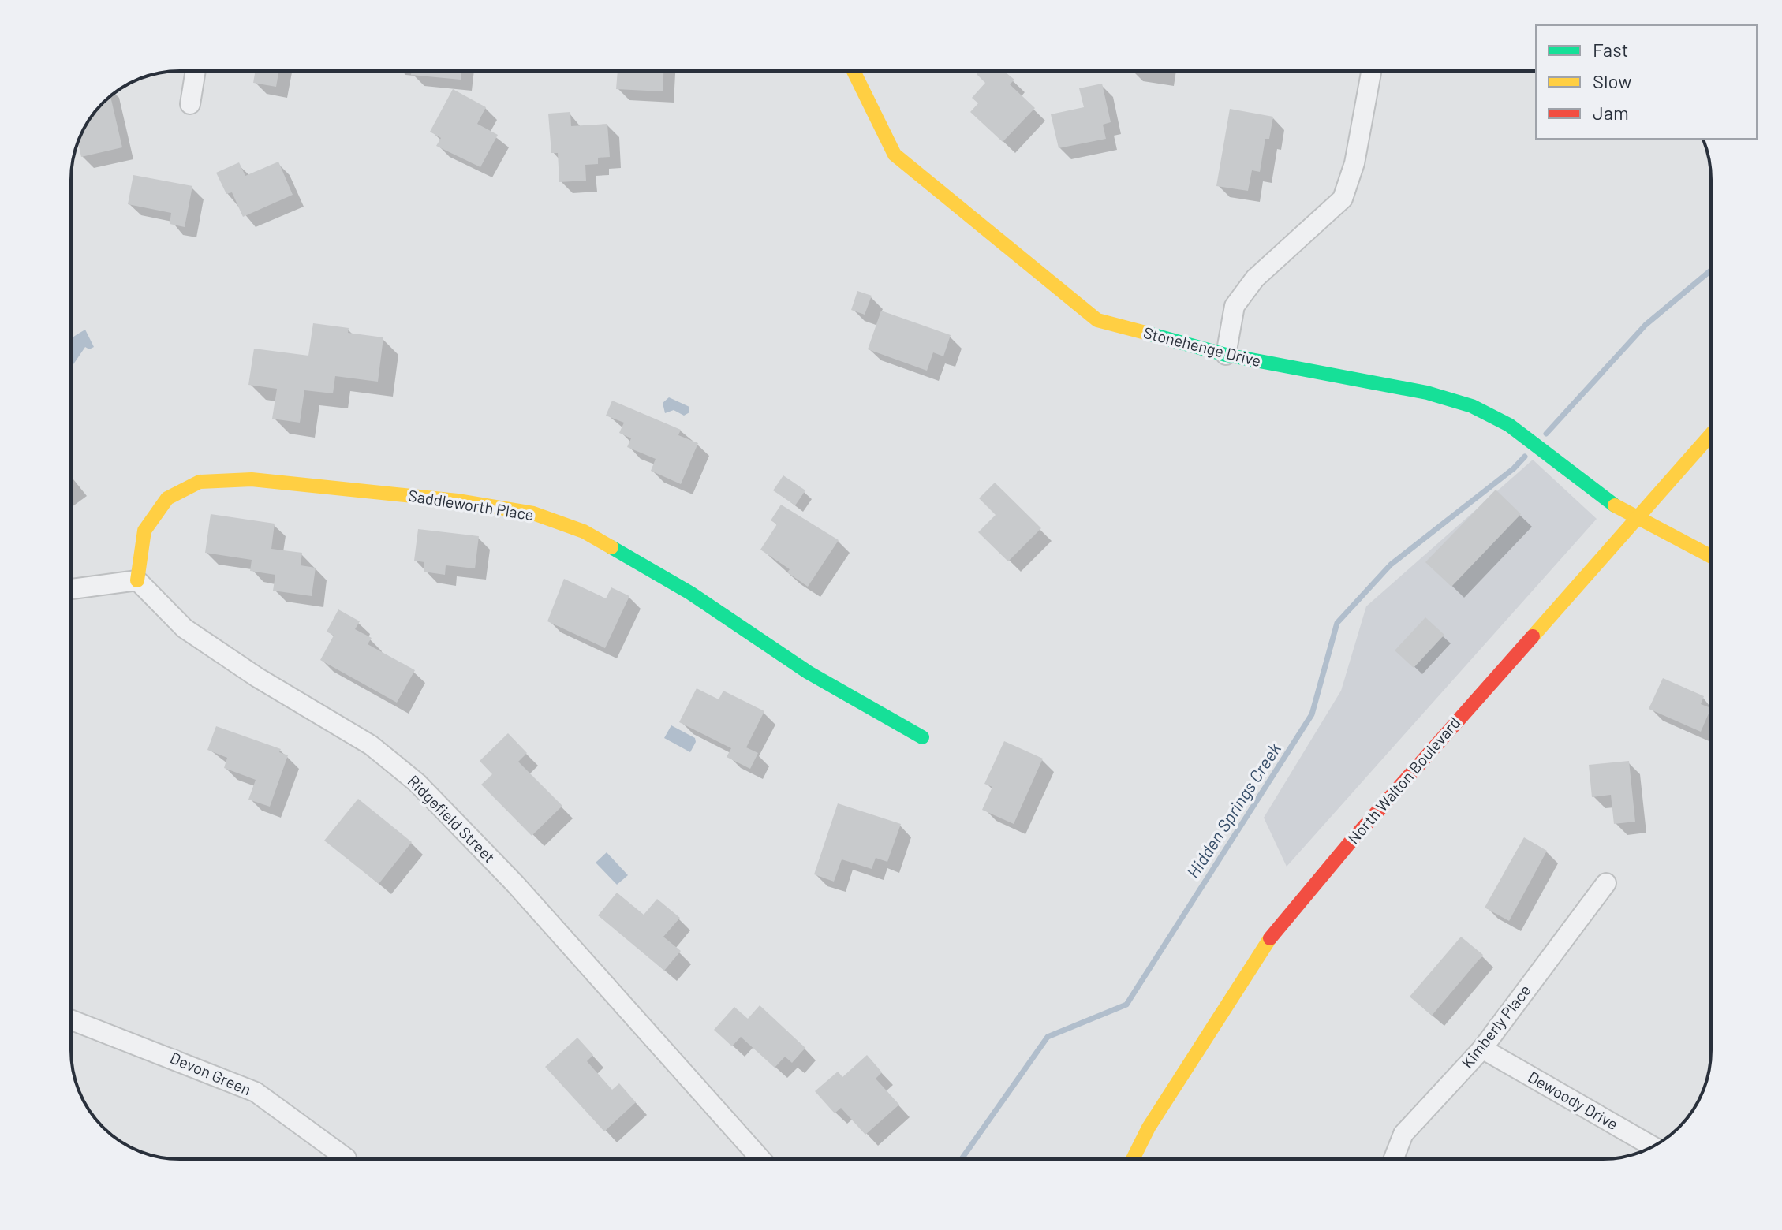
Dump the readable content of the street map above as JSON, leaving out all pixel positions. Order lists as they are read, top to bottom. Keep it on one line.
{"streets":{"street":["Stonehenge Drive","Saddleworth Place","North Walton Boulevard","Ridgefield Street","Kimberly Place","Devon Green","Dewoody Drive"]},"crossings":[["Stonehenge Drive","North Walton Boulevard"],["Saddleworth Place","Ridgefield Street"],["Kimberly Place","Dewoody Drive"]],"water":["Hidden Springs Creek"],"legend":["Fast","Slow","Jam"]}
